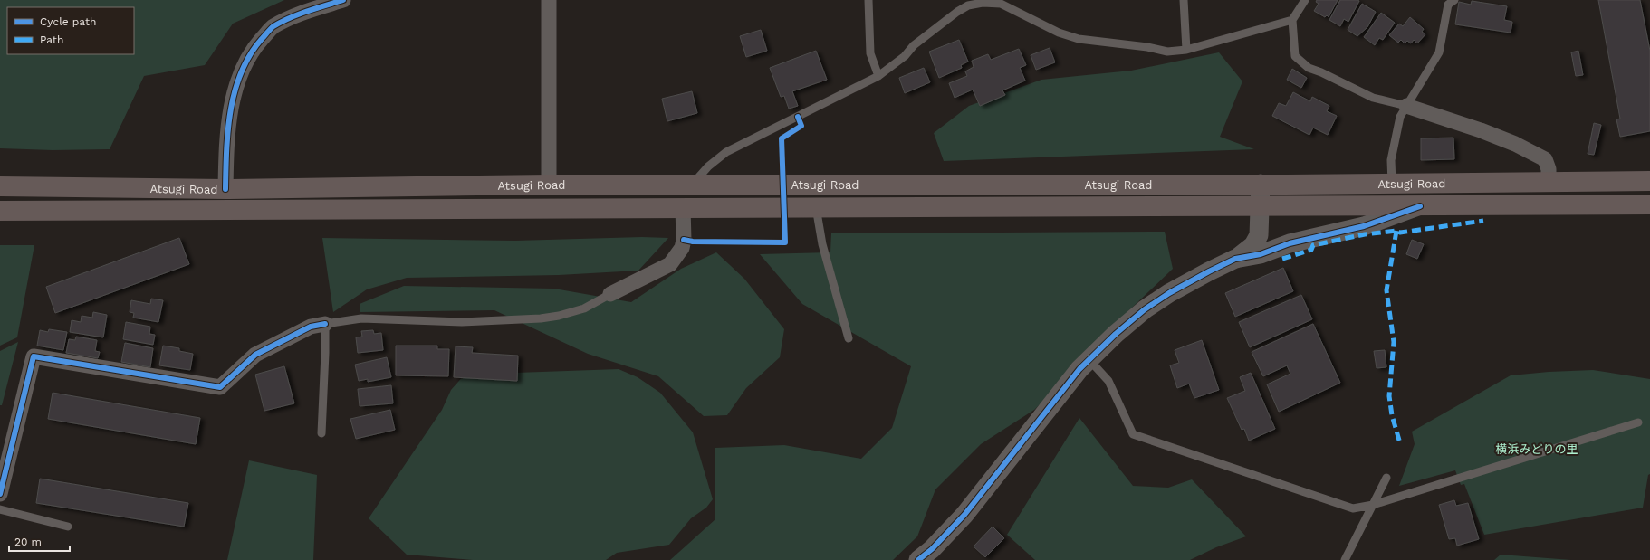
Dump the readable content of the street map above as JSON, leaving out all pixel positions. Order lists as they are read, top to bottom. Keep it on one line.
{"streets":{"highway":["Atsugi Road"]},"parks":["横浜みどりの里"],"legend":["Cycle path","Path"],"scale_bar":"20 m"}
